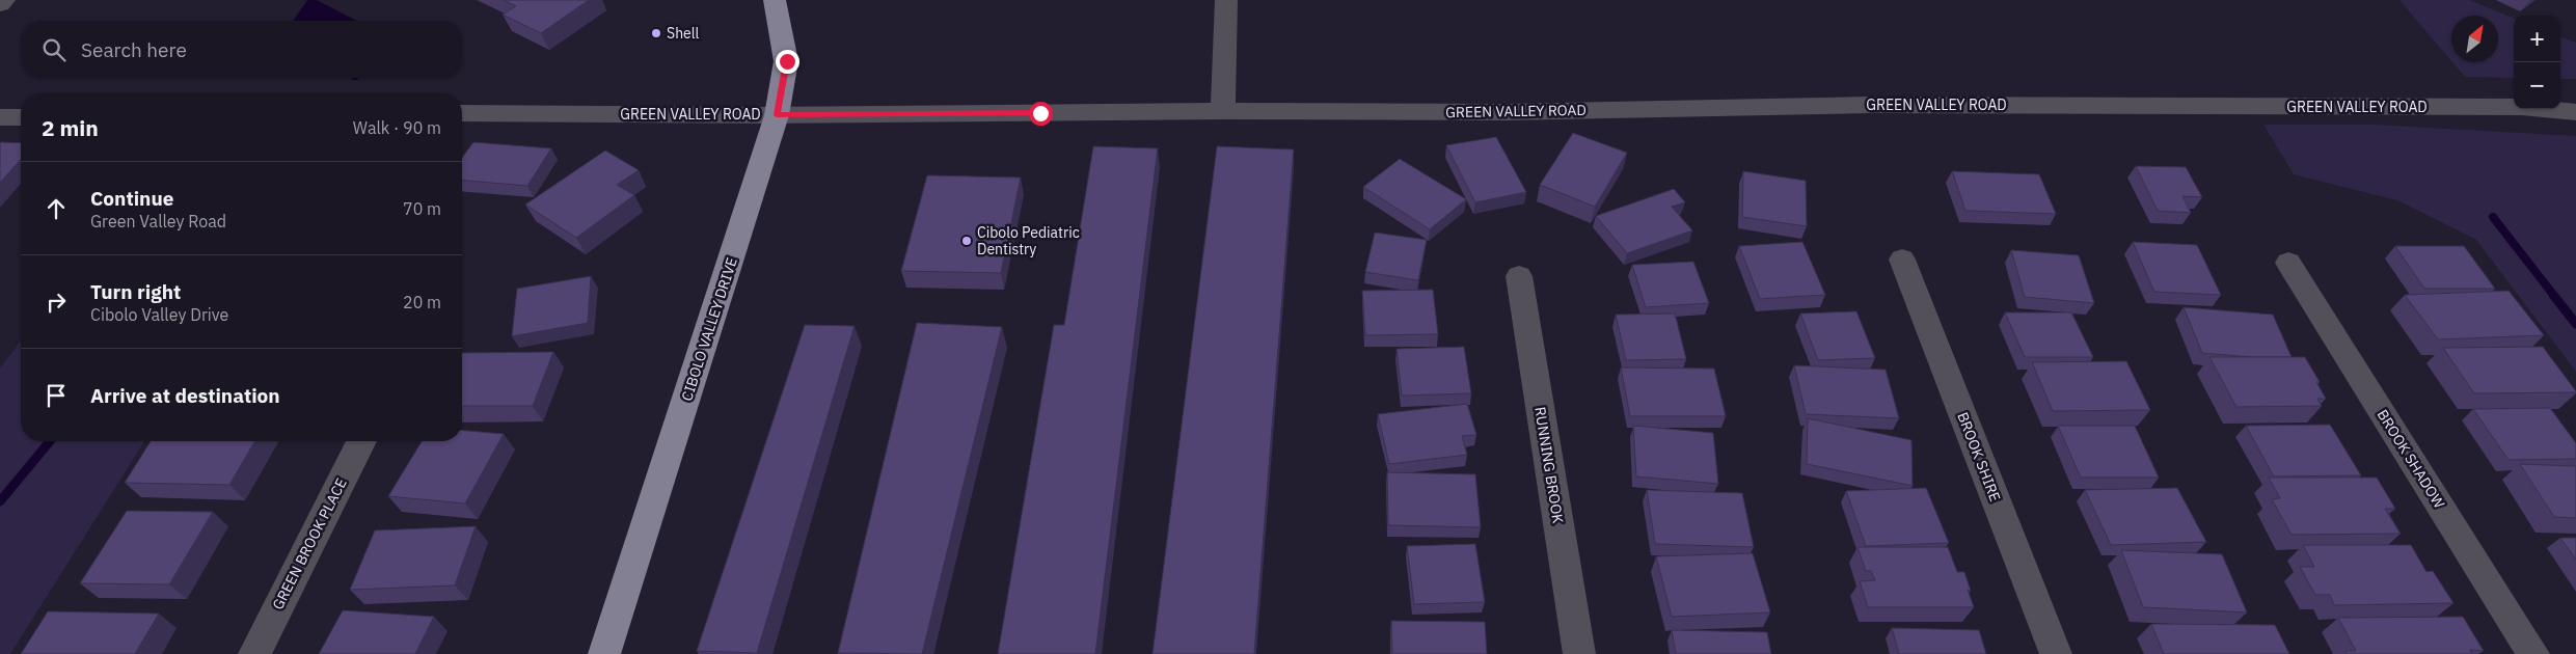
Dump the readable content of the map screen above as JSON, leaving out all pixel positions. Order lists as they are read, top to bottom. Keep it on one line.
{"streets":{"main road":["CIBOLO VALLEY DRIVE"],"street":["GREEN VALLEY ROAD","BROOK SHIRE","BROOK SHADOW","RUNNING BROOK","GREEN BROOK PLACE"]},"crossings":[["GREEN VALLEY ROAD","CIBOLO VALLEY DRIVE"]],"places":["Shell","Cibolo Pediatric Dentistry"],"north":"top right","page":{"map_buttons":["+","−"],"search":"Search here","heading":["2 min","Walk · 90 m"],"list":[["Continue","Green Valley Road","70 m"],["Turn right","Cibolo Valley Drive","20 m"],"Arrive at destination"]}}
